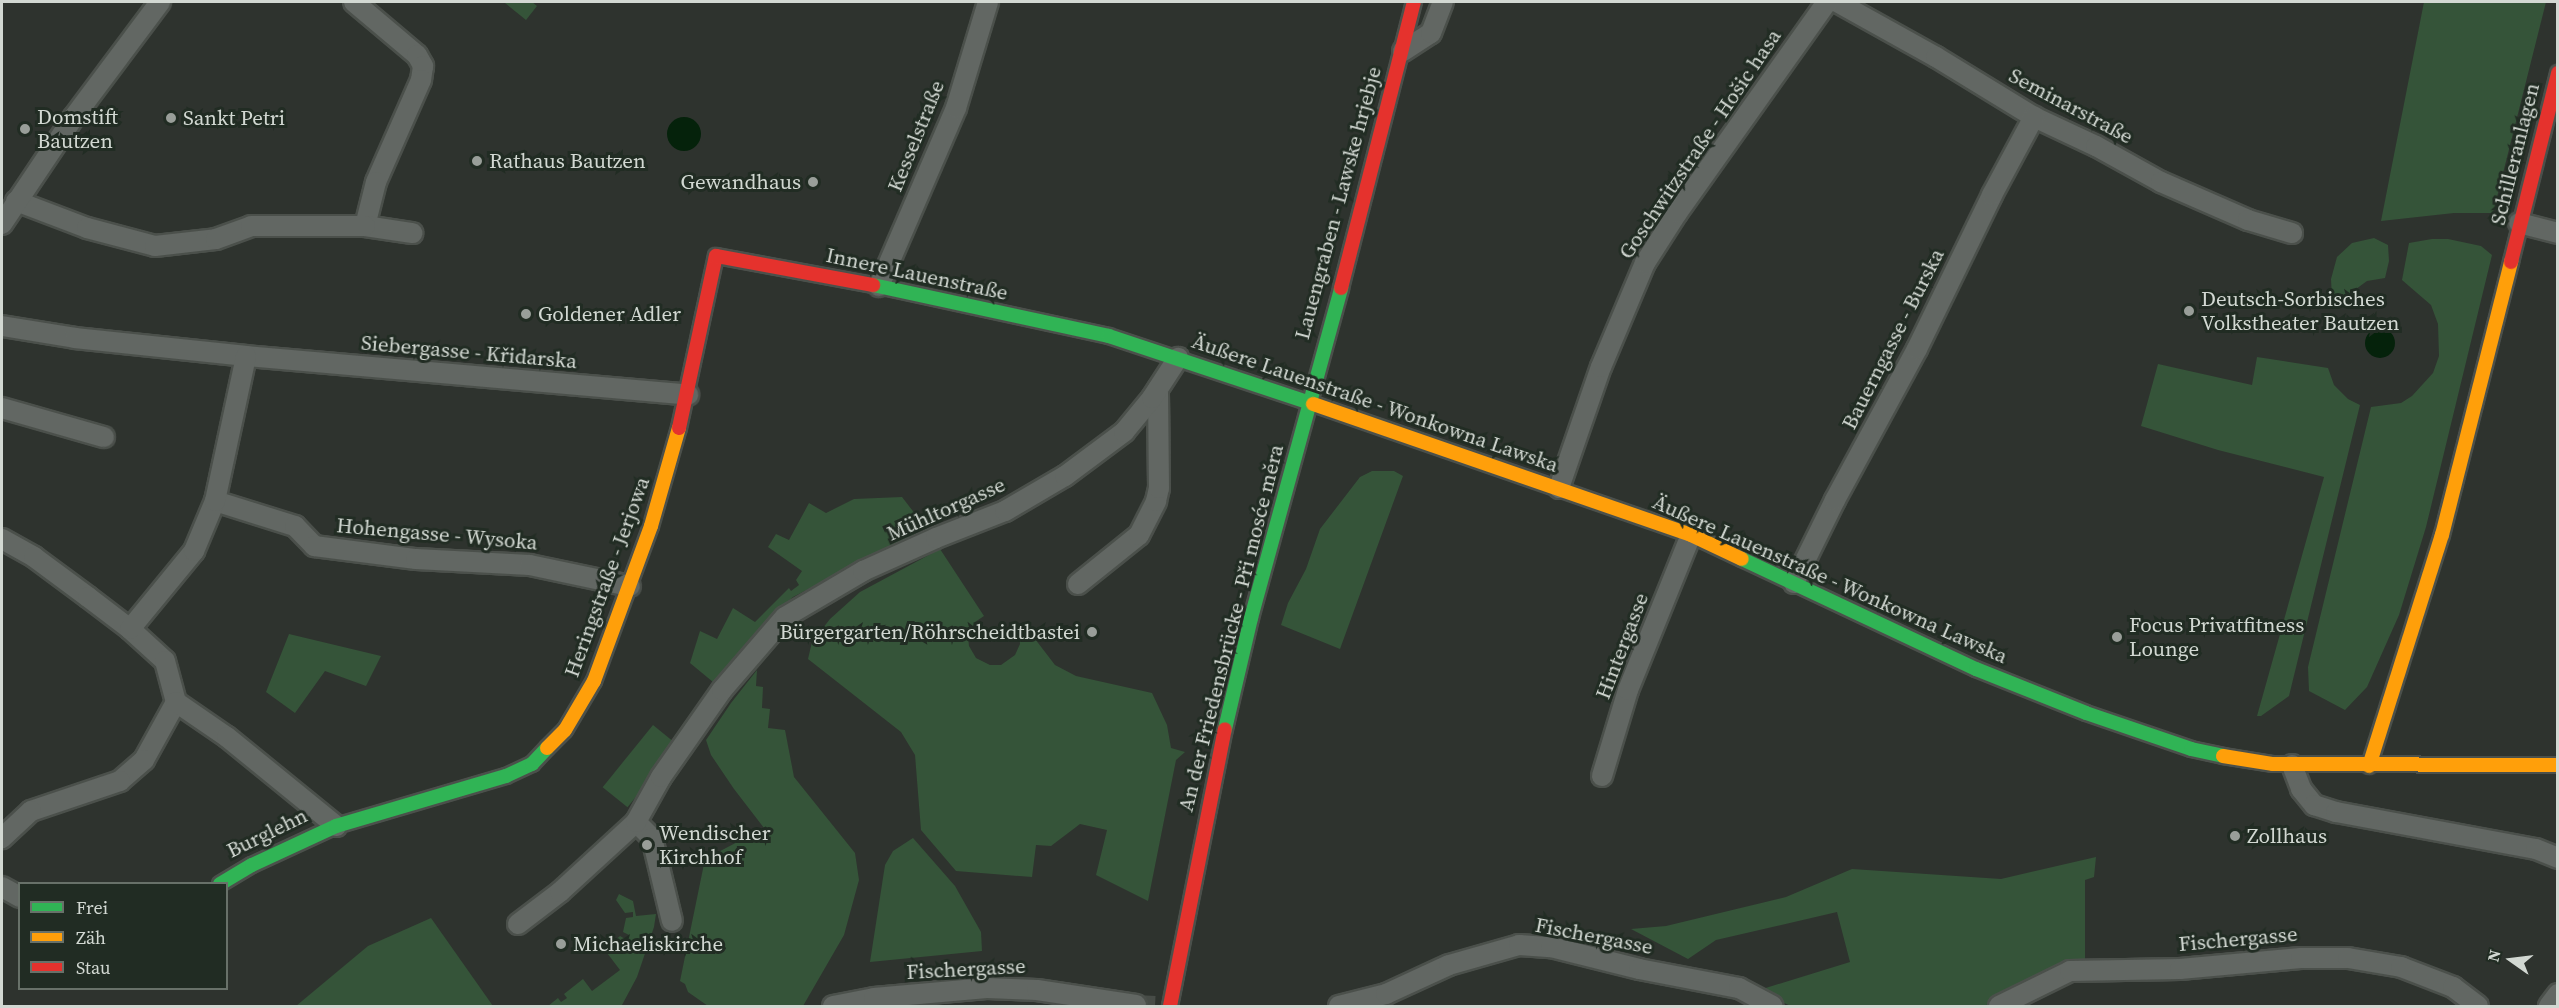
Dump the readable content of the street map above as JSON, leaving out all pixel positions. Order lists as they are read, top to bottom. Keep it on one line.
{"streets":{"main road":["Schilleranlagen","Lauengraben - Lawske hrjebje","Innere Lauenstraße","Äußere Lauenstraße - Wonkowna Lawska","Heringstraße - Jerjowa","An der Friedensbrücke - Při mosće měra","Burglehn"],"street":["Seminarstraße","Kesselstraße","Goschwitzstraße - Hošic hasa","Bauerngasse - Burska","Siebergasse - Křidarska","Mühltorgasse","Hohengasse - Wysoka","Hintergasse","Fischergasse"]},"crossings":[["Seminarstraße","Bauerngasse - Burska"],["Kesselstraße","Innere Lauenstraße"],["Goschwitzstraße - Hošic hasa","Äußere Lauenstraße - Wonkowna Lawska"],["Schilleranlagen","Äußere Lauenstraße - Wonkowna Lawska"],["Lauengraben - Lawske hrjebje","Äußere Lauenstraße - Wonkowna Lawska"],["Lauengraben - Lawske hrjebje","An der Friedensbrücke - Při mosće měra"],["Innere Lauenstraße","Äußere Lauenstraße - Wonkowna Lawska"],["Innere Lauenstraße","Heringstraße - Jerjowa"],["Bauerngasse - Burska","Äußere Lauenstraße - Wonkowna Lawska"],["Siebergasse - Křidarska","Heringstraße - Jerjowa"],["Äußere Lauenstraße - Wonkowna Lawska","Mühltorgasse"],["Äußere Lauenstraße - Wonkowna Lawska","An der Friedensbrücke - Při mosće měra"],["Äußere Lauenstraße - Wonkowna Lawska","Hintergasse"],["Hohengasse - Wysoka","Heringstraße - Jerjowa"],["Heringstraße - Jerjowa","Burglehn"]],"places":["Sankt Petri","Domstift Bautzen","Rathaus Bautzen","Gewandhaus","Deutsch-Sorbisches Volkstheater Bautzen","Goldener Adler","Bürgergarten/Röhrscheidtbastei","Focus Privatfitness Lounge","Zollhaus","Wendischer Kirchhof","Michaeliskirche"],"legend":["Frei","Zäh","Stau"],"north":"left"}
